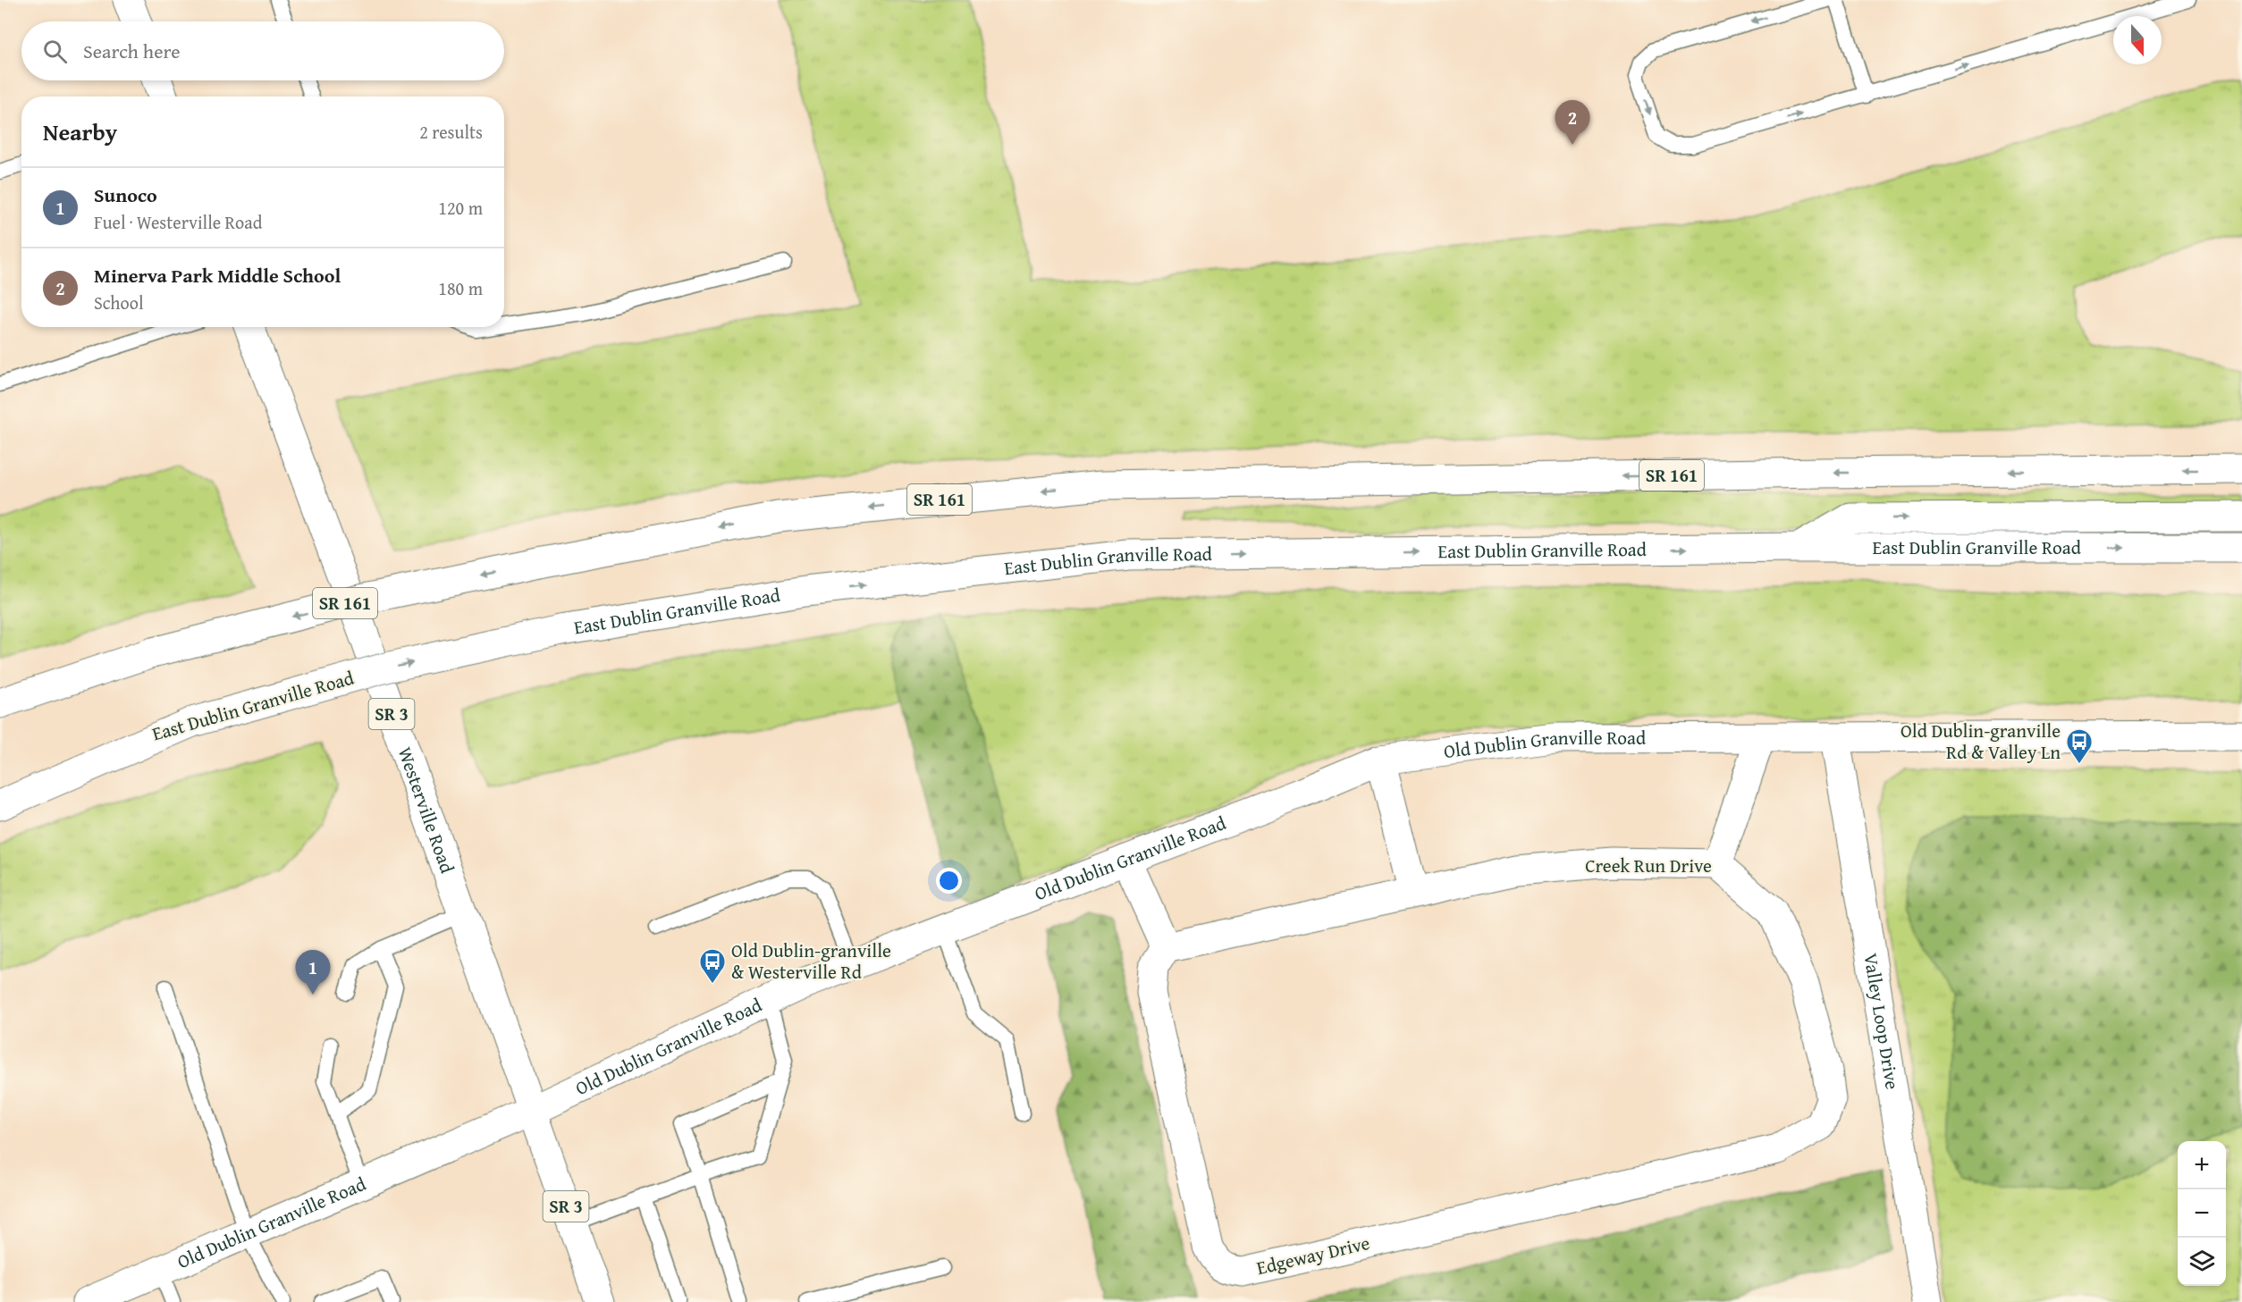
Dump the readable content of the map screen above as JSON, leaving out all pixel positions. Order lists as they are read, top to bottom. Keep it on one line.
{"streets":{"main road":["SR 161","East Dublin Granville Road","SR 3","Old Dublin Granville Road","Westerville Road","Creek Run Drive","Valley Loop Drive","Edgeway Drive"]},"crossings":[["Old Dublin Granville Road","Westerville Road"],["Old Dublin Granville Road","Valley Loop Drive"],["Creek Run Drive","Edgeway Drive"]],"places":{"bus stop":["Old Dublin-granville Rd & Valley Ln","Old Dublin-granville & Westerville Rd"]},"north":"bottom","page":{"search":"Search here","heading":["Nearby","2 results"],"pins":["2","1"],"list":[{"mark":"1","name":"Sunoco","note":"Fuel · Westerville Road","value":"120 m"},{"mark":"2","name":"Minerva Park Middle School","note":"School","value":"180 m"}],"map_buttons":["+","−"]}}
